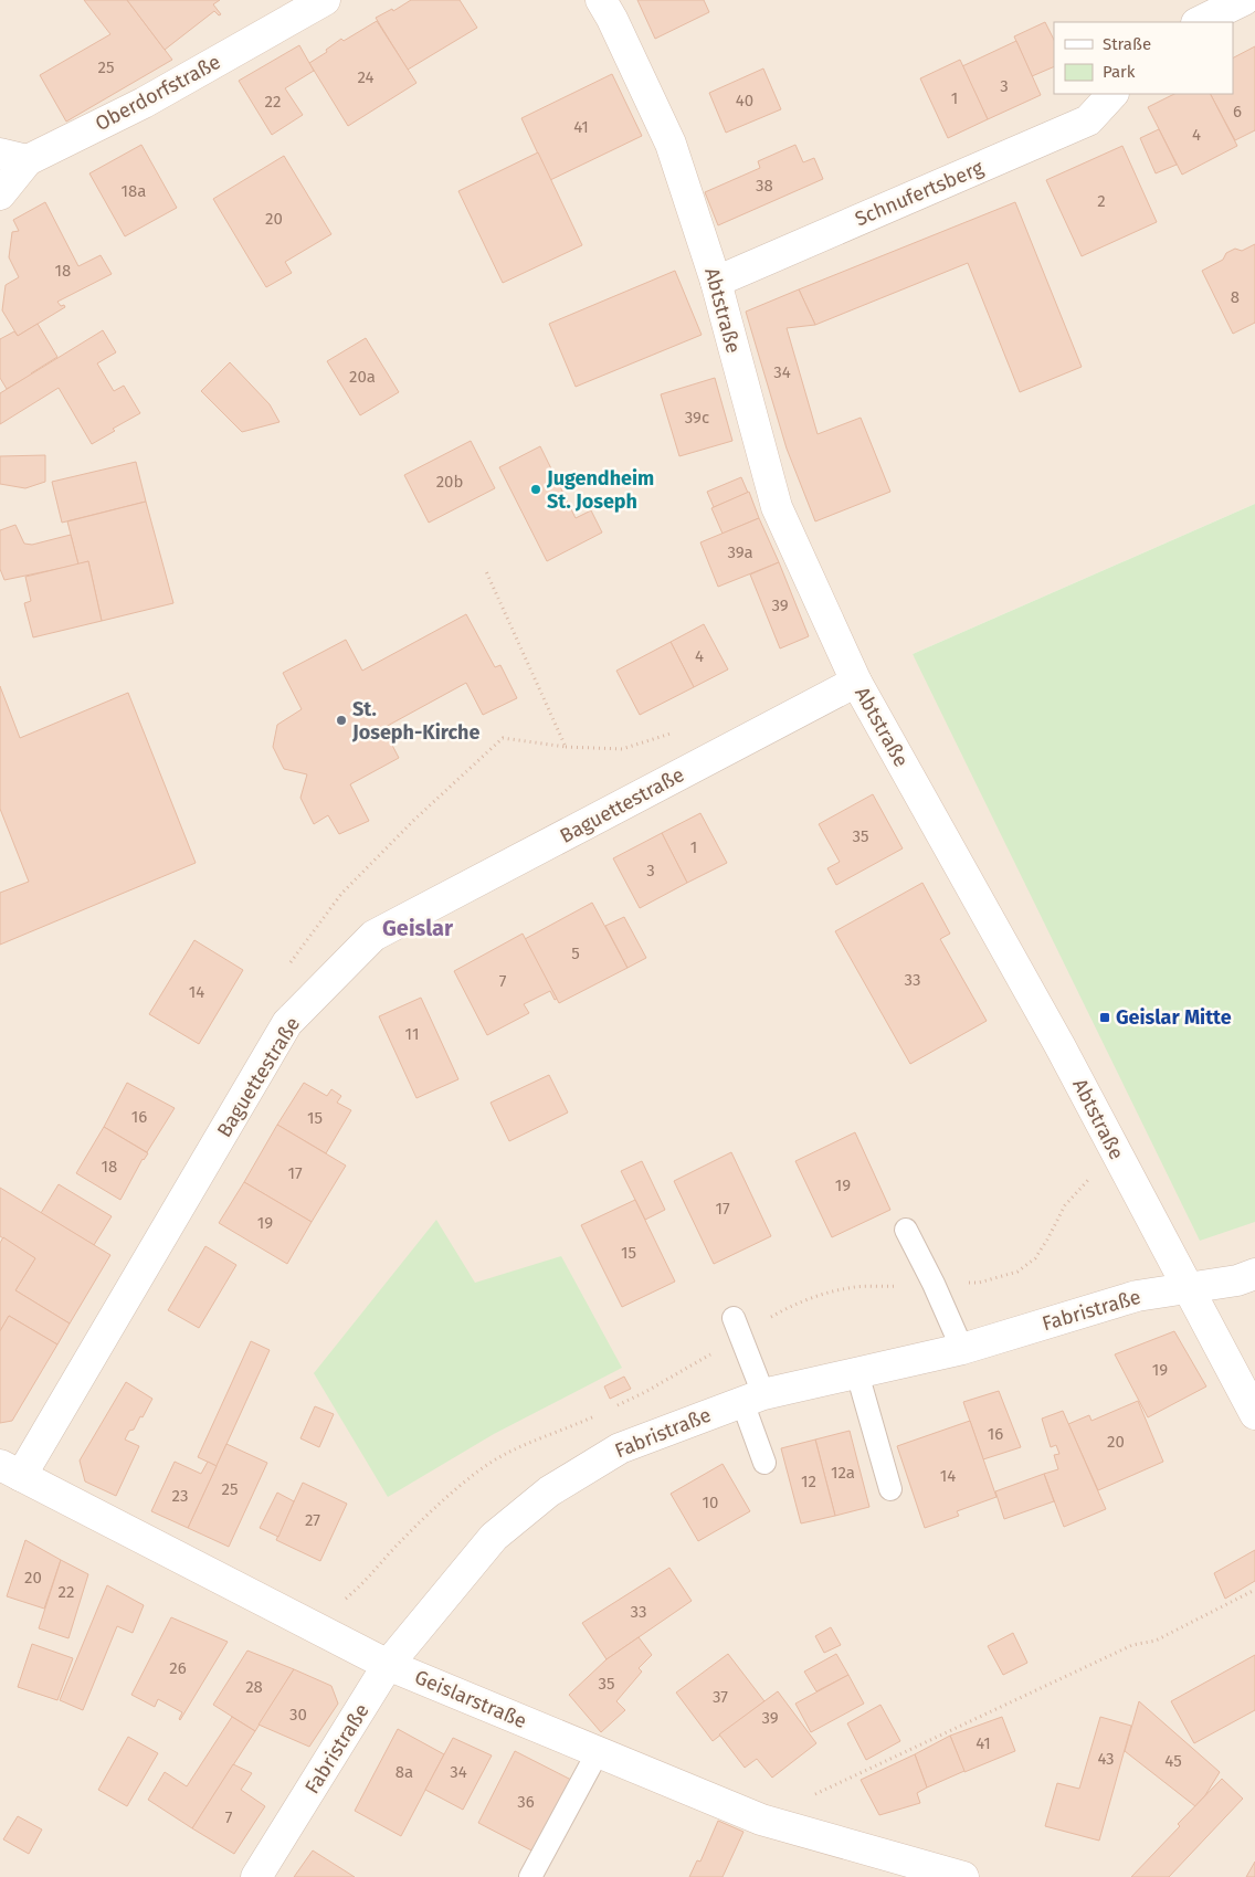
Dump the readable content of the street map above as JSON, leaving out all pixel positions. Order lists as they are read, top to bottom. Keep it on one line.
{"streets":{"street":["Oberdorfstraße","Schnufertsberg","Abtstraße","Baguettestraße","Fabristraße","Geislarstraße"]},"crossings":[["Schnufertsberg","Abtstraße"],["Abtstraße","Baguettestraße"],["Abtstraße","Fabristraße"],["Baguettestraße","Geislarstraße"],["Fabristraße","Geislarstraße"]],"districts":["Geislar"],"places":{"other":["Jugendheim St. Joseph","St. Joseph-Kirche"],"transit":["Geislar Mitte"]},"house_numbers":["25","24","3","1","40","22","6","41","4","38","18a","2","20","18","8","34","20a","39c","20b","39a","39","4","35","1","3","5","33","7","14","11","16","15","18","17","19","17","19","15","19","16","20","12a","14","12","25","23","10","27","20","22","33","26","35","28","37","30","39","41","43","45","8a","34","36","7"],"legend":["Straße","Park"]}
